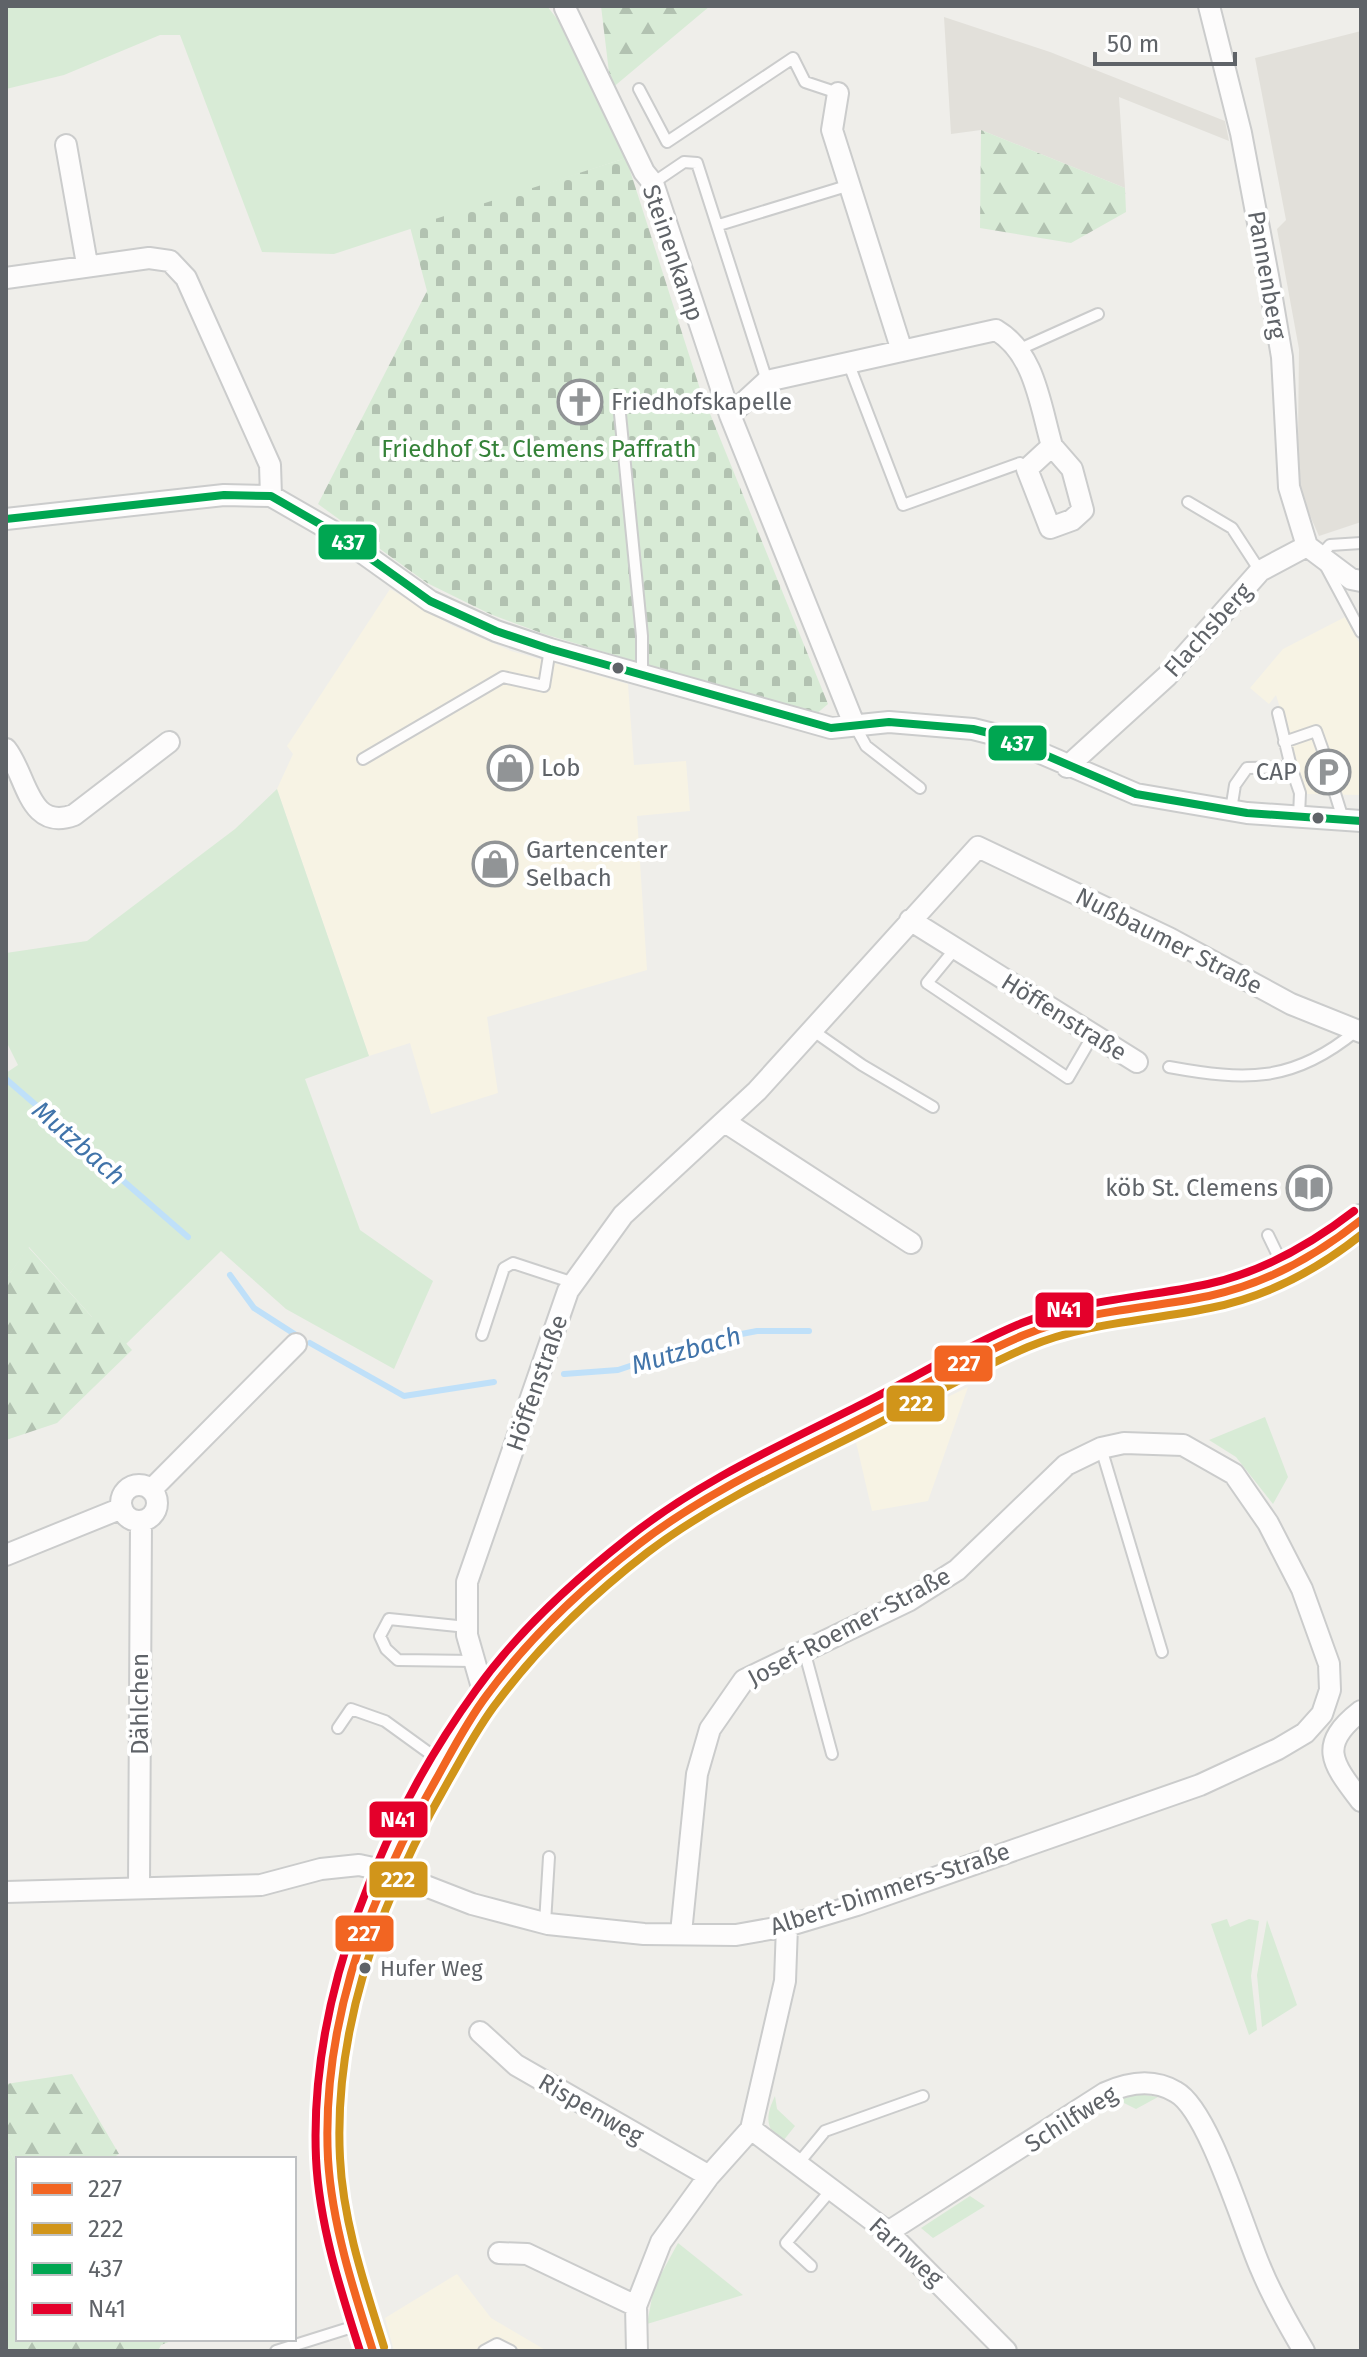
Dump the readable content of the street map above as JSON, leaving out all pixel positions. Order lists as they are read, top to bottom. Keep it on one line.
{"streets":{"street":["Steinenkamp","Pannenberg","Flachsberg","Nußbaumer Straße","Höffenstraße","Josef-Roemer-Straße","Dählchen","Albert-Dimmers-Straße","Rispenweg","Schilfweg","Farnweg"]},"crossings":[["Pannenberg","Flachsberg"],["Nußbaumer Straße","Höffenstraße"],["Josef-Roemer-Straße","Albert-Dimmers-Straße"],["Schilfweg","Farnweg"]],"water":["Mutzbach"],"parks":["Friedhof St. Clemens Paffrath"],"places":{"church":["Friedhofskapelle"],"shop":["Lob","Gartencenter Selbach"],"parking":["CAP"],"library":["köb St. Clemens"],"other":["Hufer Weg"]},"lines":["transit line 437","transit line N41","transit line 227","transit line 222"],"legend":["227","222","437","N41"],"scale_bar":"50 m"}
